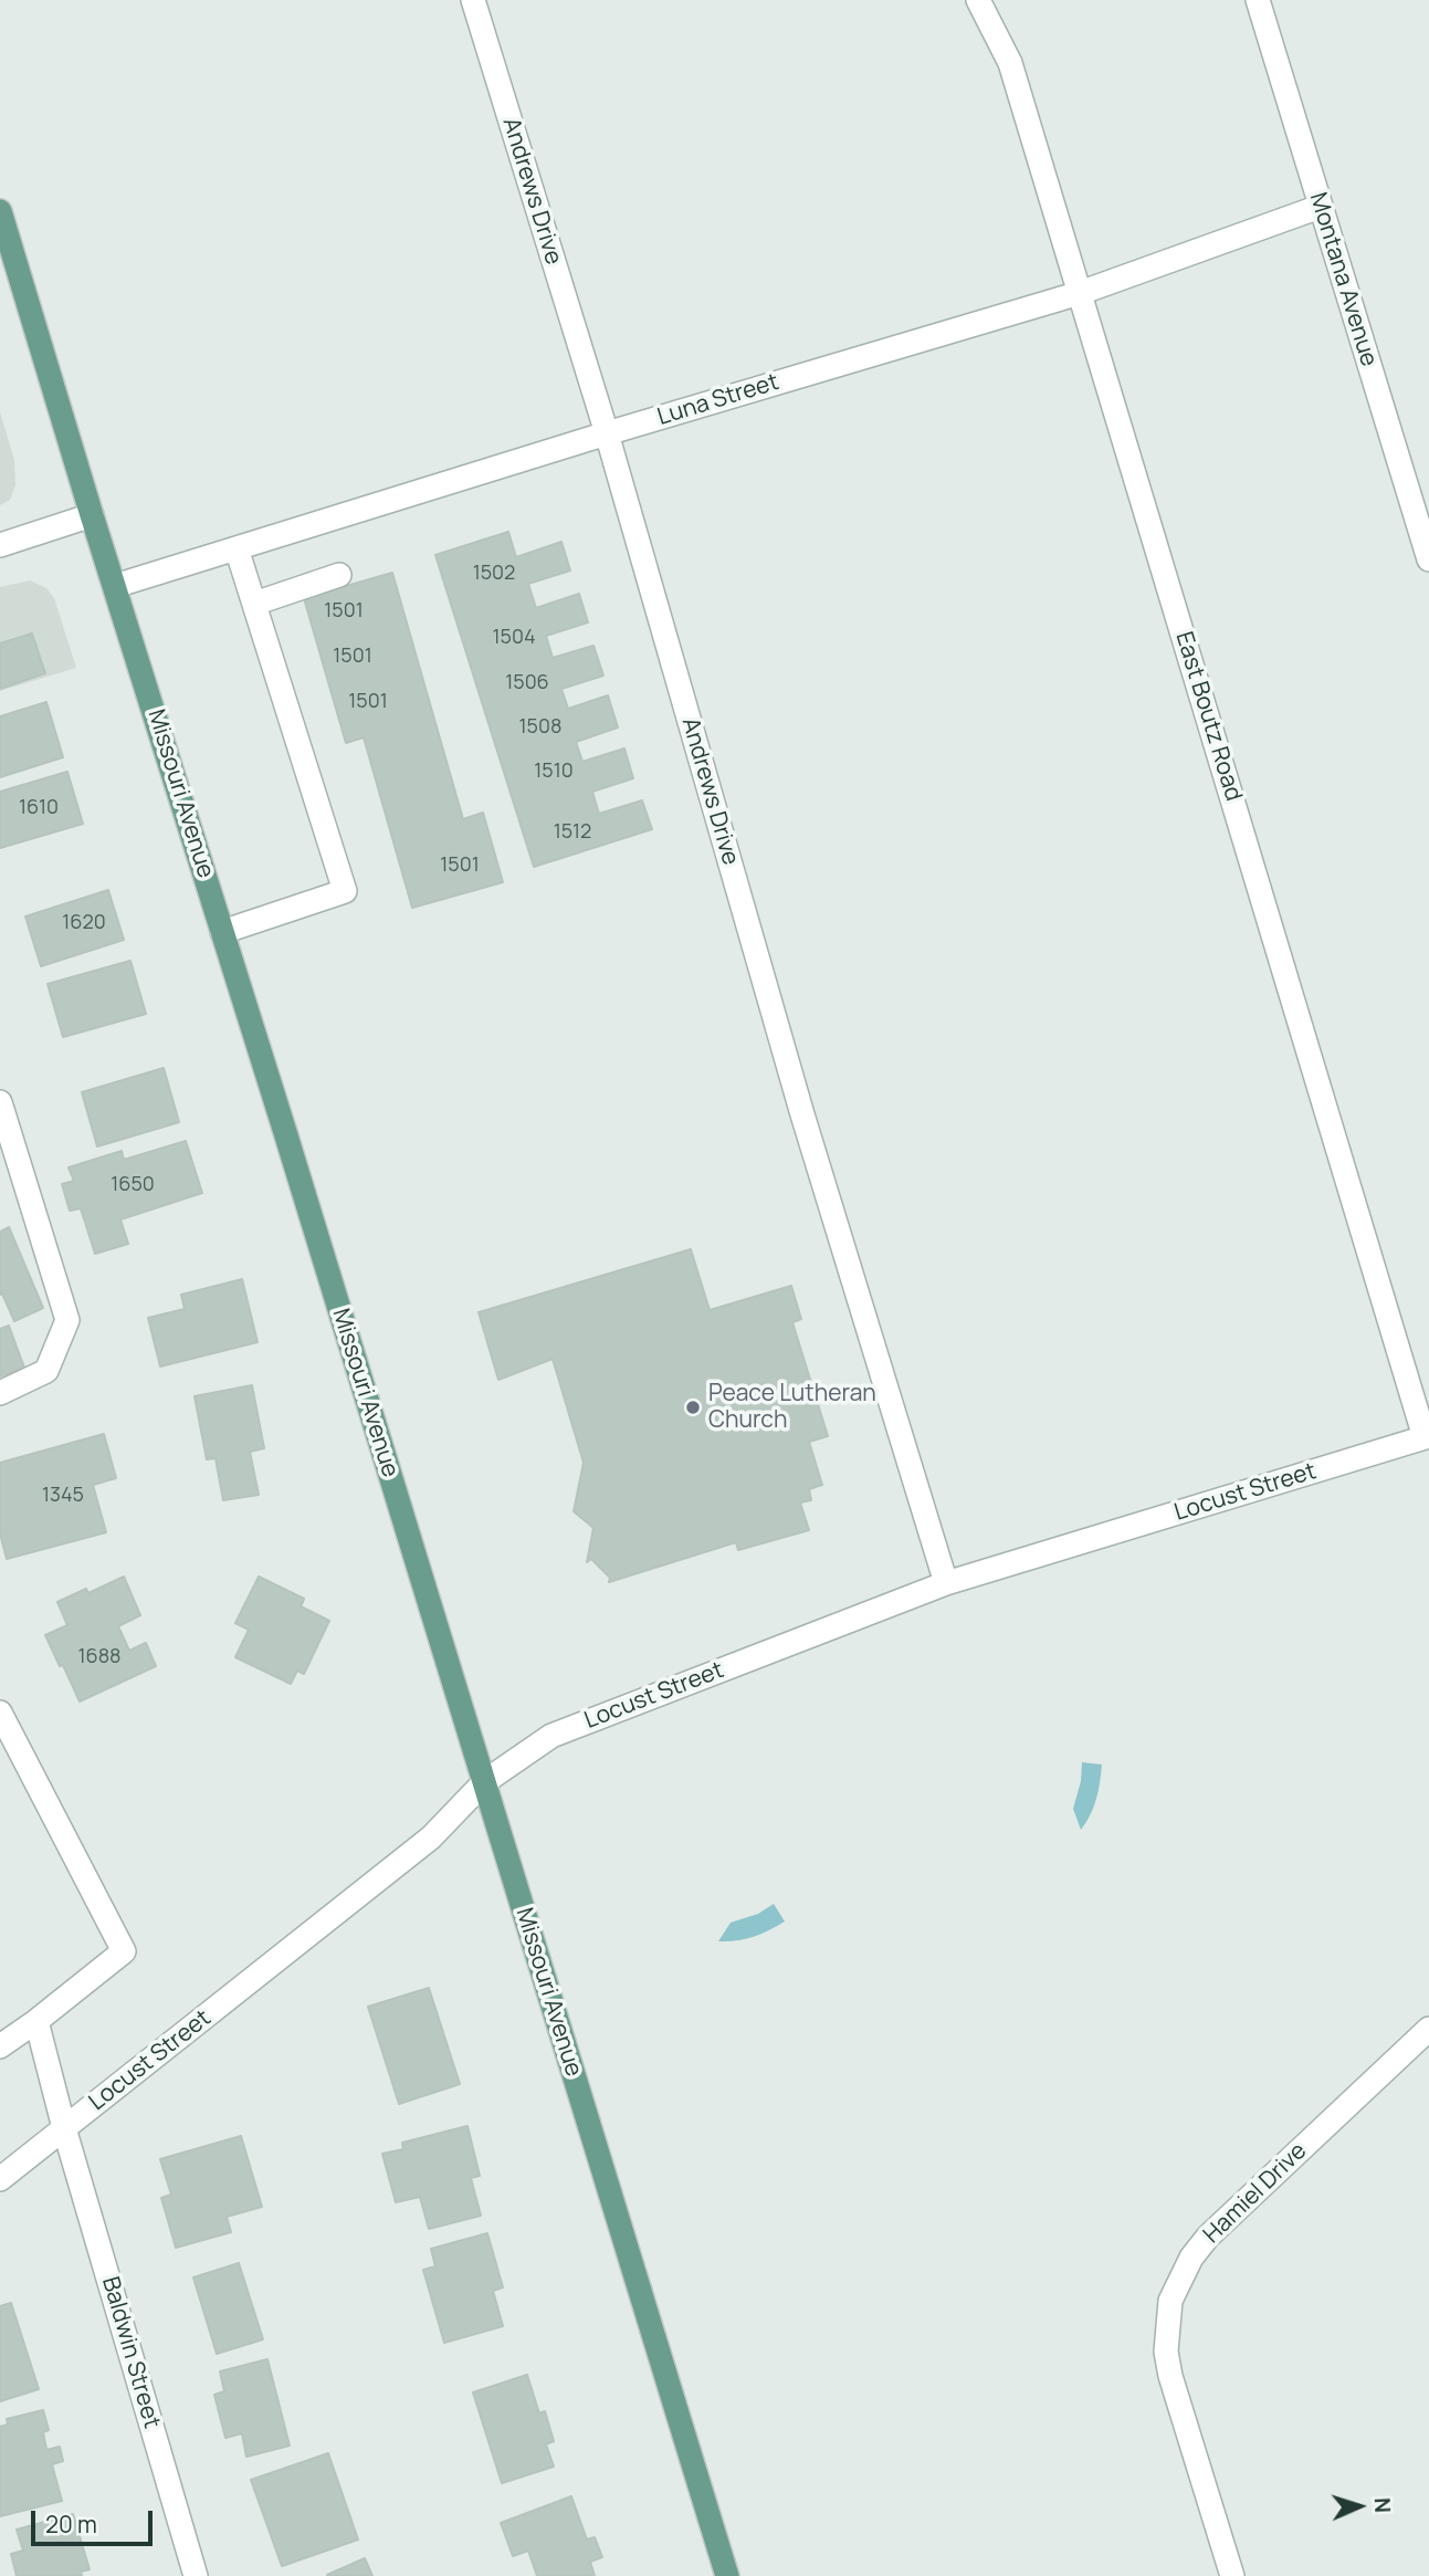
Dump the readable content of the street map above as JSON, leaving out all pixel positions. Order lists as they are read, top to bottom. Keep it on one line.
{"streets":{"main road":["Missouri Avenue"],"street":["Andrews Drive","Montana Avenue","Luna Street","East Boutz Road","Locust Street","Hamiel Drive","Baldwin Street"]},"crossings":[["Andrews Drive","Luna Street"],["Andrews Drive","Locust Street"],["Montana Avenue","Luna Street"],["Luna Street","East Boutz Road"],["Luna Street","Missouri Avenue"],["East Boutz Road","Locust Street"],["Missouri Avenue","Locust Street"],["Locust Street","Baldwin Street"]],"places":["Peace Lutheran Church"],"house_numbers":["1502","1501","1504","1501","1506","1501","1508","1510","1610","1512","1501","1620","1650","1345","1688"],"scale_bar":"20 m","north":"right"}
